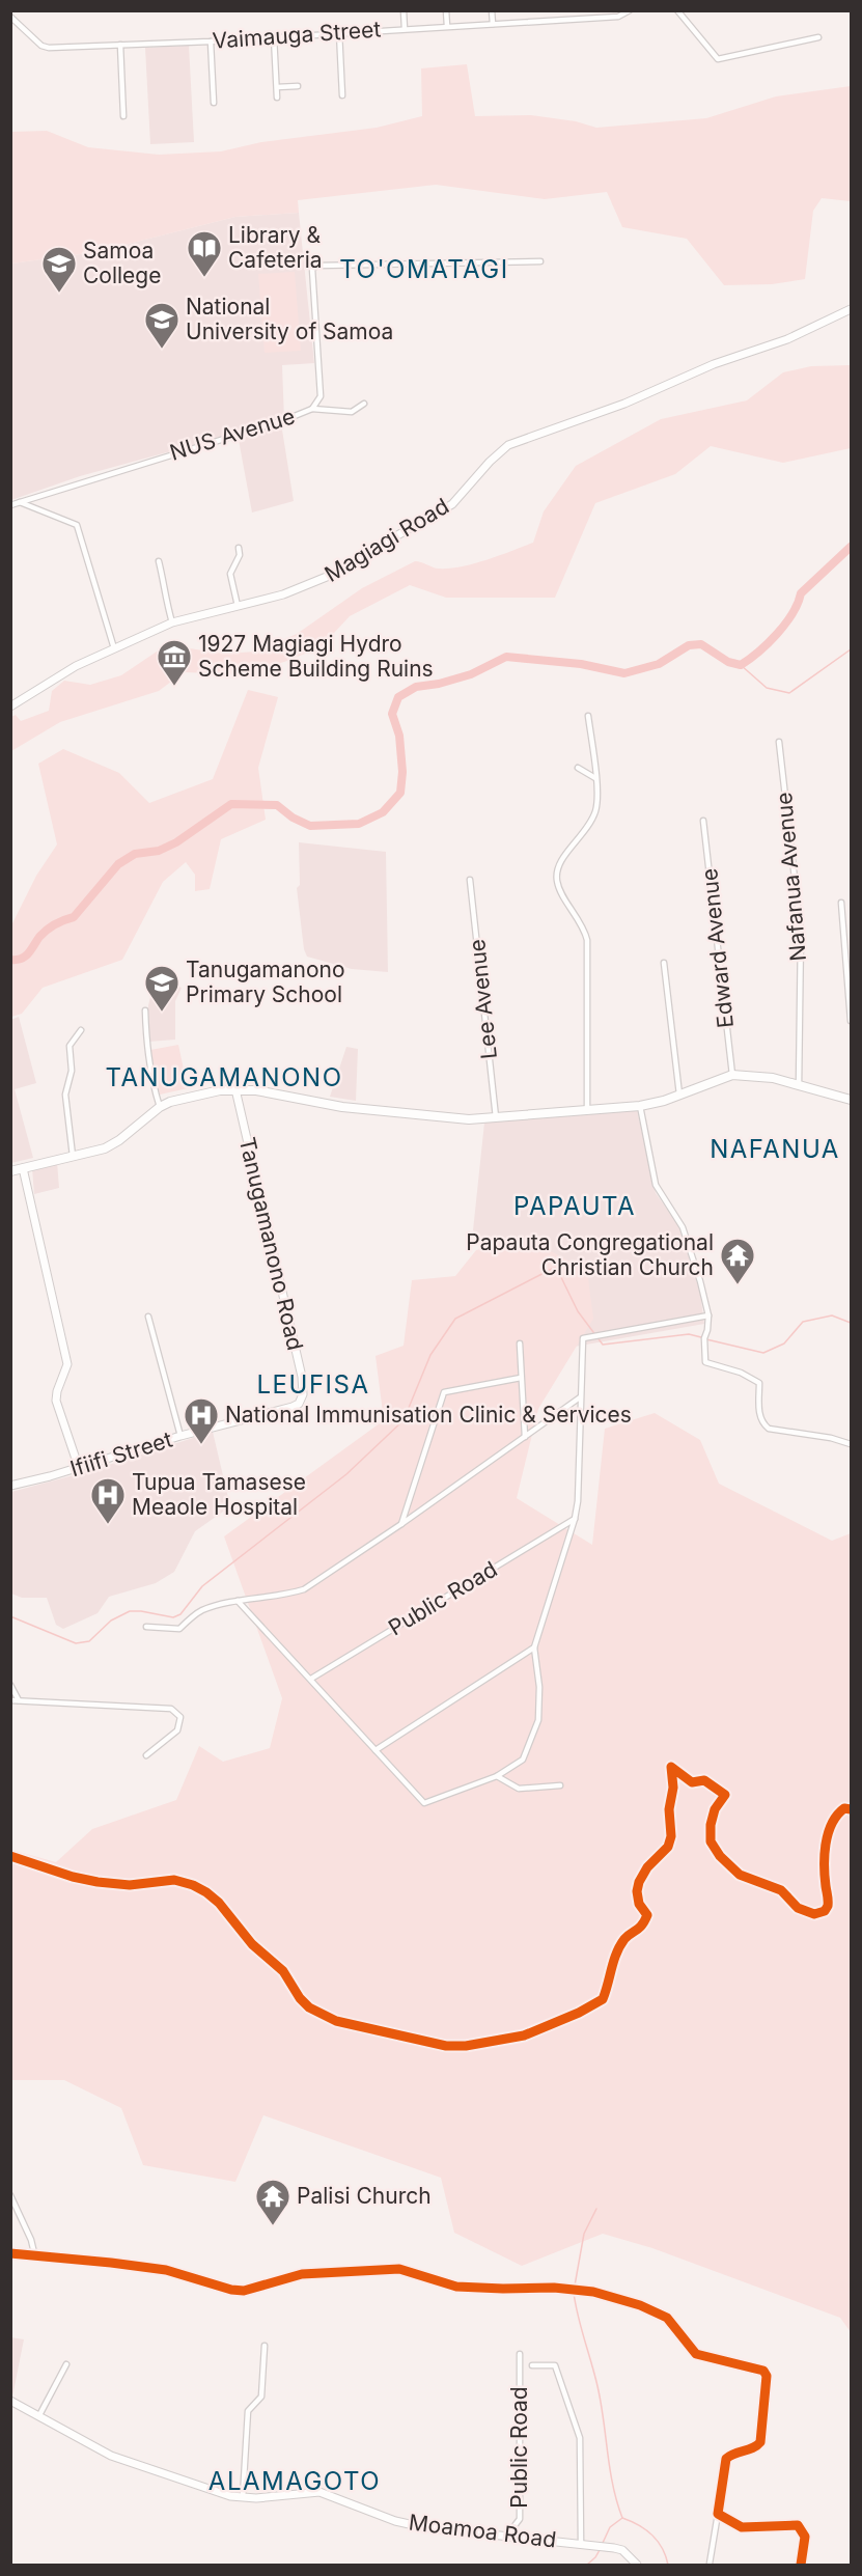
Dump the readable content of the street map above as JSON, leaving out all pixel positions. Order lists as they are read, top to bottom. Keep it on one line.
{"streets":{"street":["Vaimauga Street","NUS Avenue","Magiagi Road","Nafanua Avenue","Edward Avenue","Lee Avenue","Tanugamanono Road","Ifiifi Street","Public Road","Moamoa Road"]},"crossings":[["Tanugamanono Road","Ifiifi Street"],["Public Road","Moamoa Road"]],"districts":["TO'OMATAGI","TANUGAMANONO","NAFANUA","PAPAUTA","LEUFISA","ALAMAGOTO"],"places":{"library":["Library & Cafeteria"],"school or university":["Samoa College","National University of Samoa","Tanugamanono Primary School"],"museum":["1927 Magiagi Hydro Scheme Building Ruins"],"temple":["Papauta Congregational Christian Church","Palisi Church"],"hospital":["National Immunisation Clinic & Services","Tupua Tamasese Meaole Hospital"]}}
